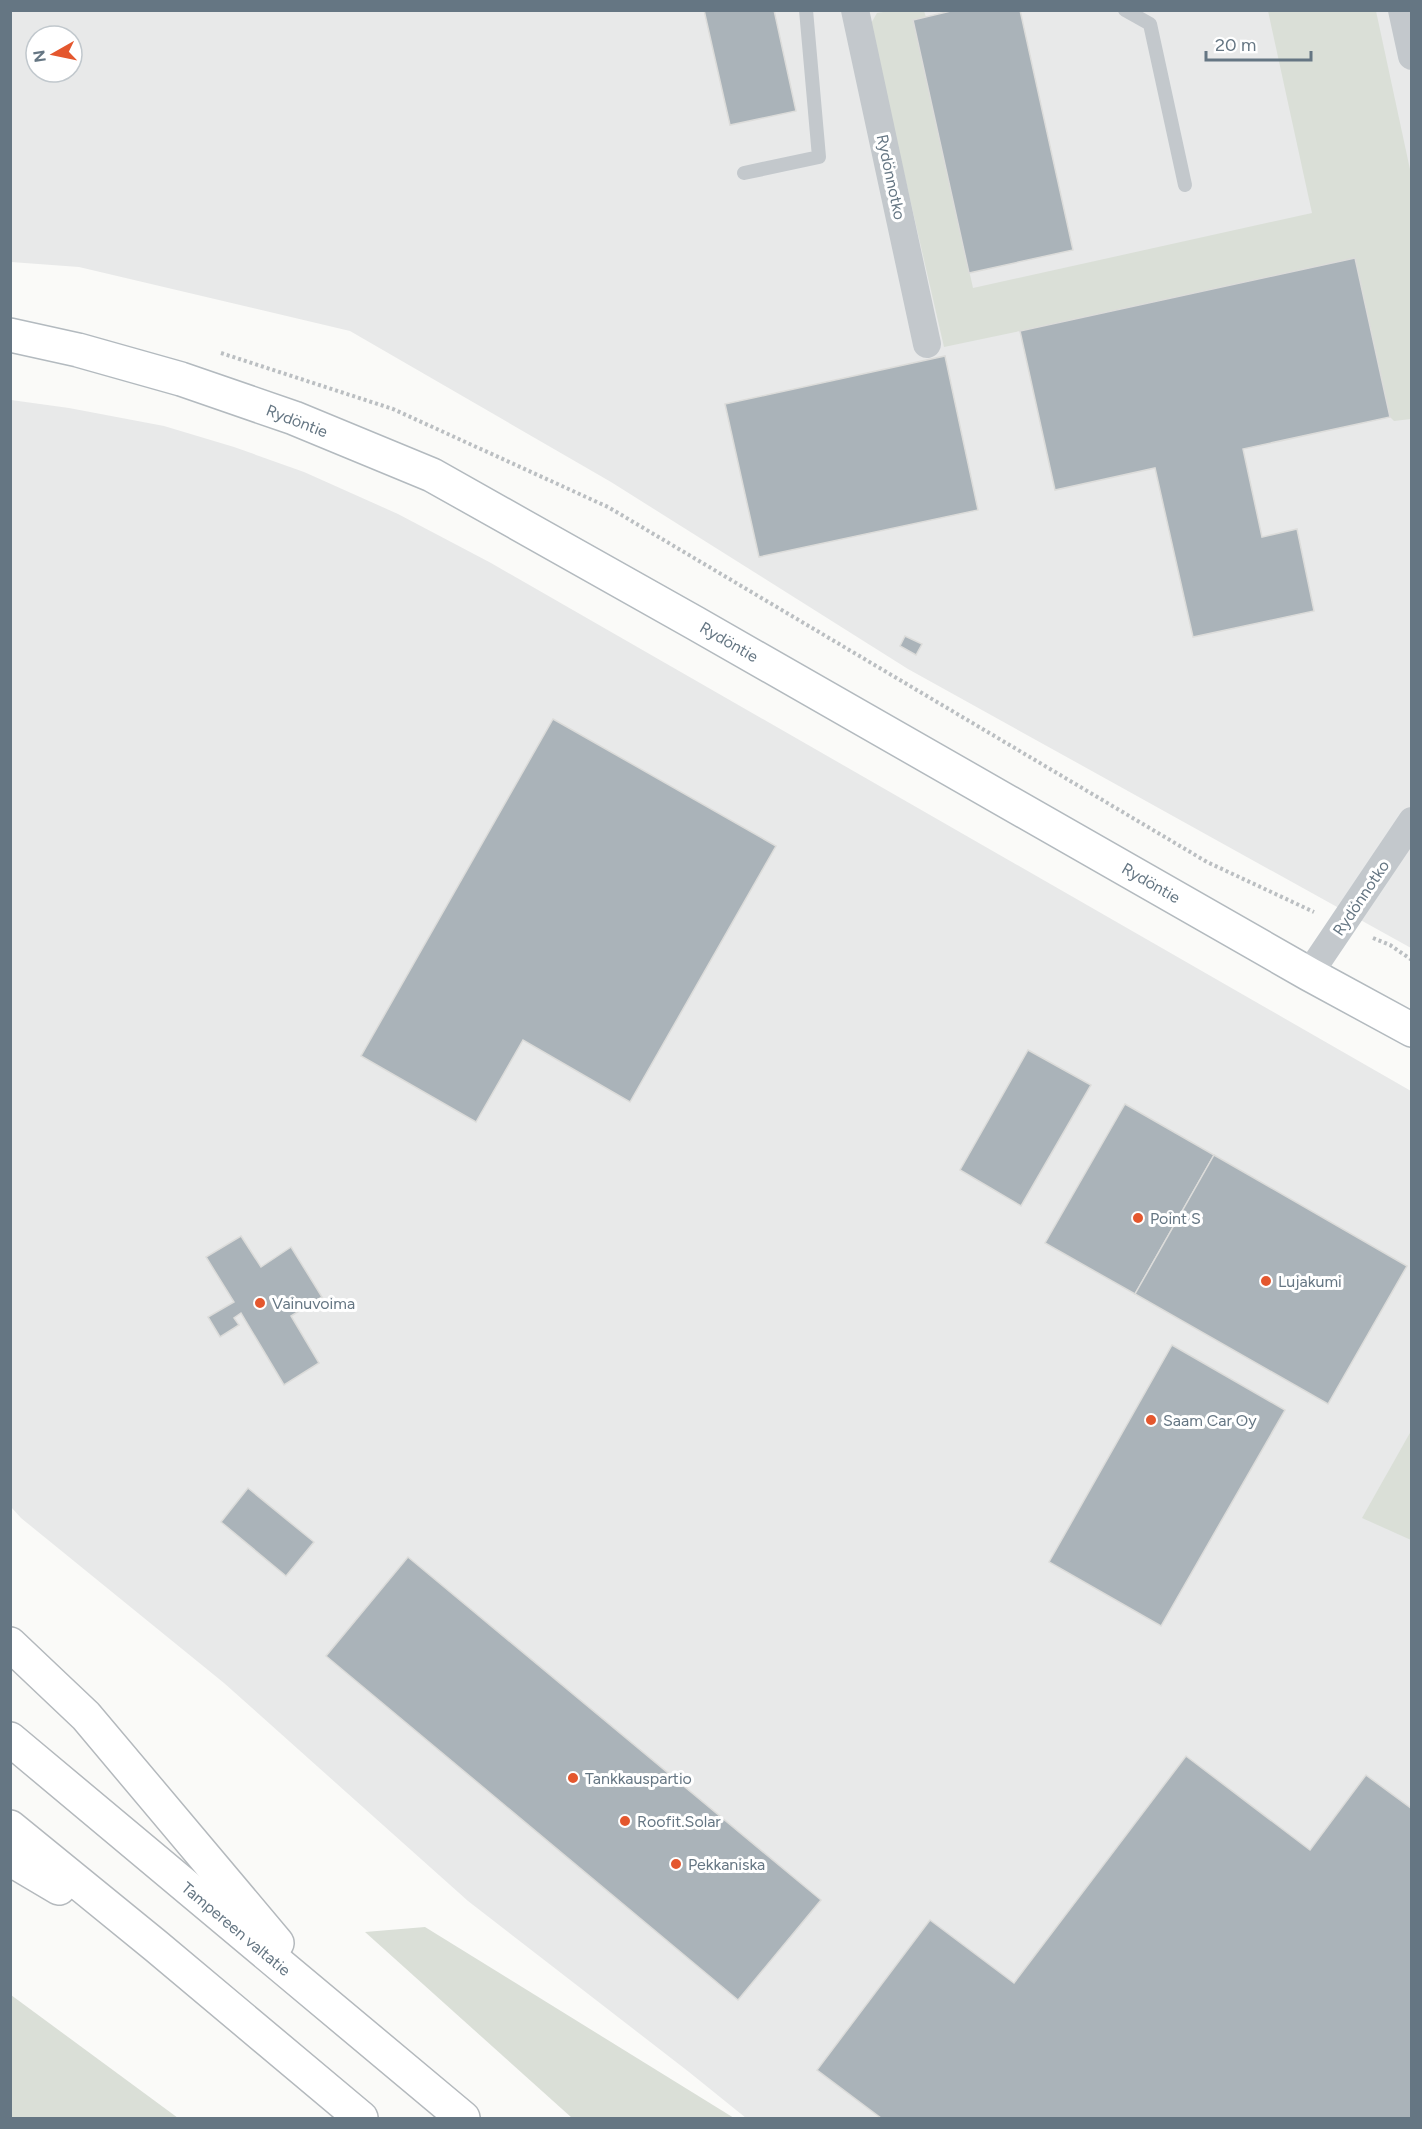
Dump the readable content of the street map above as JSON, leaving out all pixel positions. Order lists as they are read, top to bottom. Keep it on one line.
{"streets":{"main road":["Rydöntie","Tampereen valtatie"],"street":["Rydönnotko"]},"crossings":[["Rydönnotko","Rydöntie"]],"places":["Point S","Lujakumi","Vainuvoima","Saam Car Oy","Tankkauspartio","Roofit.Solar","Pekkaniska"],"scale_bar":"20 m","north":"left"}
